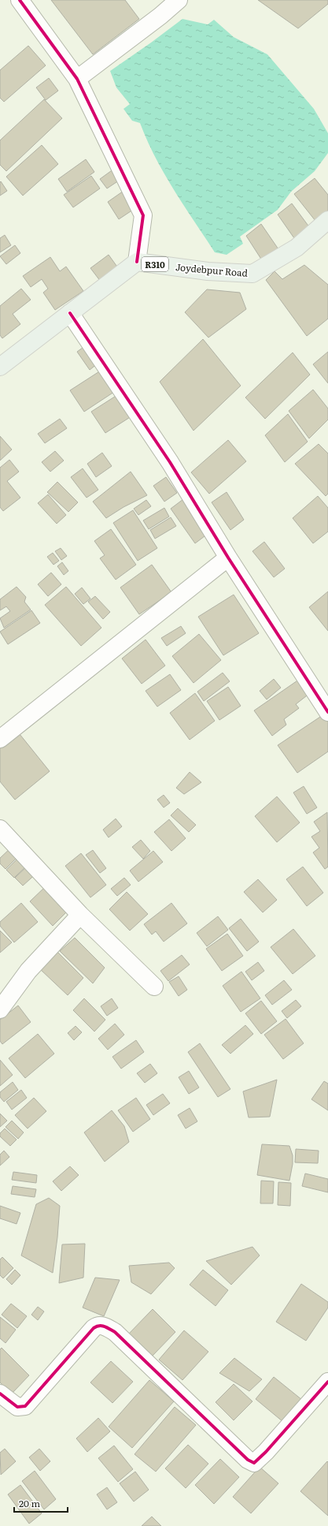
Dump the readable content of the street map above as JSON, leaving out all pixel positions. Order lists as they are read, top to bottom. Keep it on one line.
{"streets":{"main road":["R310","Joydebpur Road"]},"crossings":[["R310","Joydebpur Road"]],"scale_bar":"20 m"}
